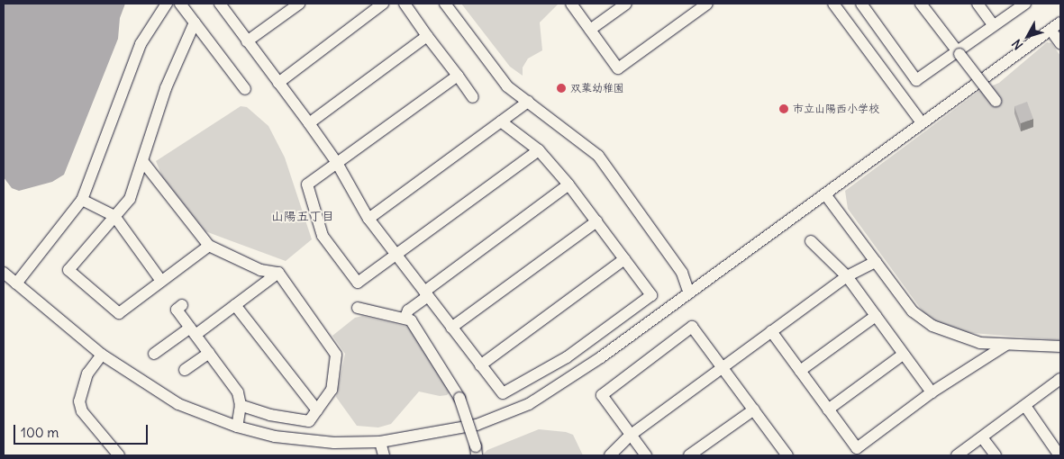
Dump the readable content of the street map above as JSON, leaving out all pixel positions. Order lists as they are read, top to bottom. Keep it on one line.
{"districts":["山陽五丁目"],"places":["双葉幼稚園","市立山陽西小学校"],"scale_bar":"100 m","north":"bottom left"}
